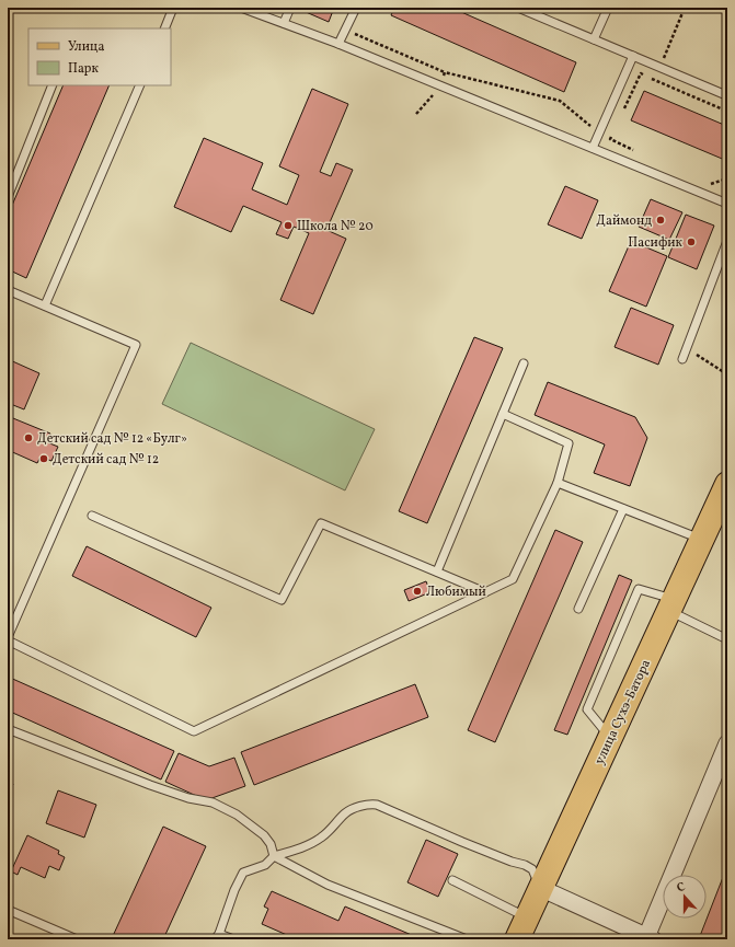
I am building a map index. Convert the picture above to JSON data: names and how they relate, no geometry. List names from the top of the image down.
{
  "streets": {
    "main road": ["улица Сухэ-Батора"]
  },
  "places": [
    "Даймонд",
    "Школа № 20",
    "Пасифик",
    "Детский сад № 12 «Булг»",
    "Детский сад № 12",
    "Любимый"
  ],
  "legend": ["Улица", "Парк"],
  "north": "top"
}
